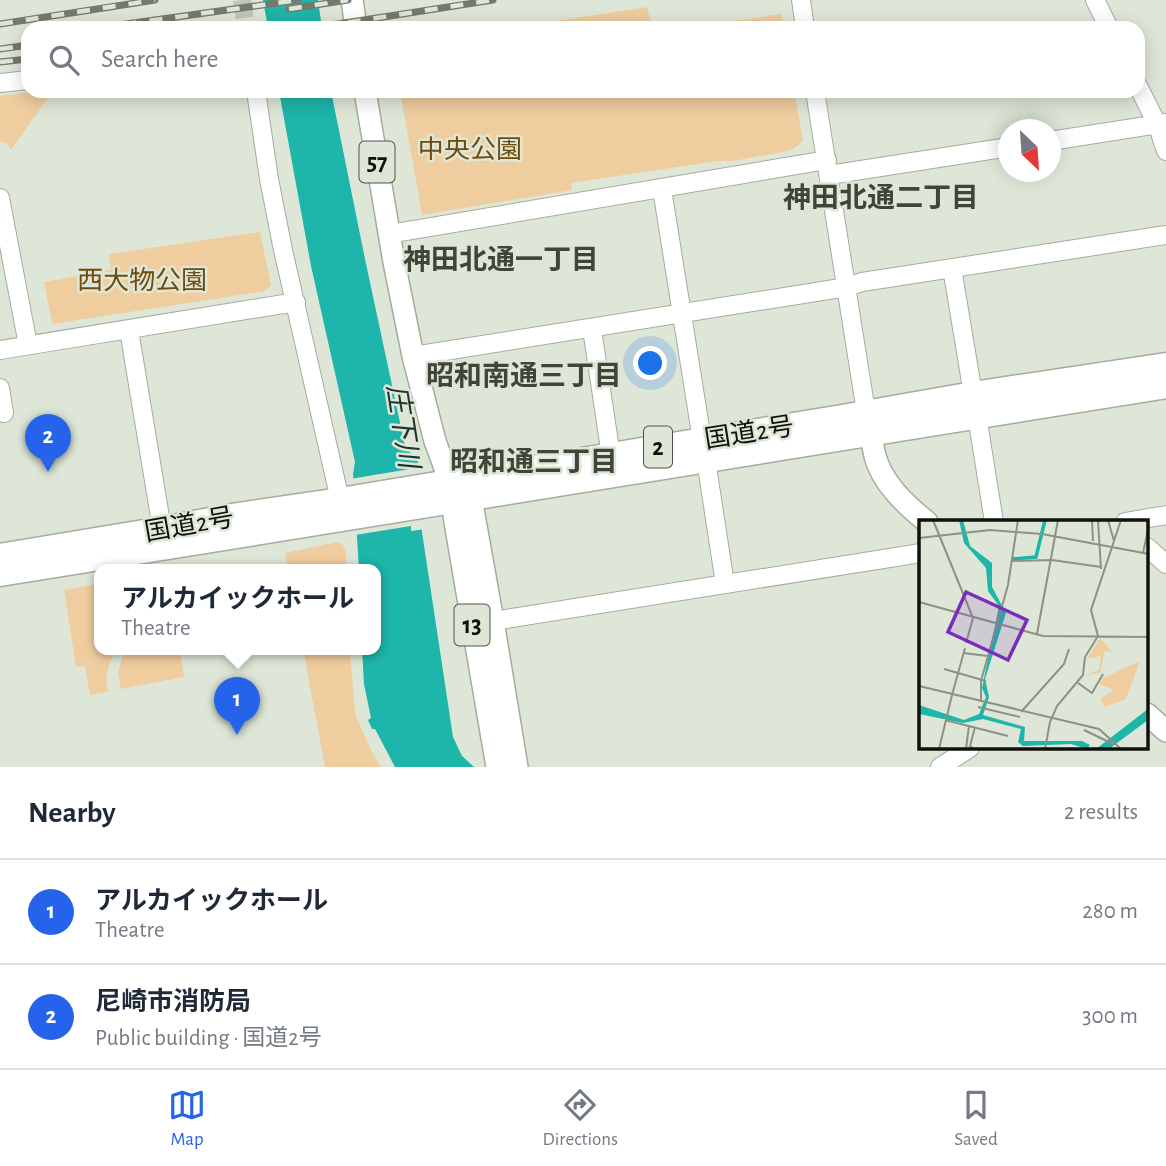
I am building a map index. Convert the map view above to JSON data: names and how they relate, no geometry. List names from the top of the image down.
{
  "streets": {
    "highway": ["国道2号", "2"],
    "main road": ["57", "13"]
  },
  "crossings": [
    ["57", "国道2号"],
    ["57", "13"],
    ["国道2号", "13"]
  ],
  "districts": [
    "神田北通二丁目",
    "神田北通一丁目",
    "昭和南通三丁目",
    "昭和通三丁目"
  ],
  "water": ["庄下川"],
  "parks": ["中央公園", "西大物公園"],
  "north": "bottom right",
  "page": {
    "search": "Search here",
    "pins": ["2", "1"],
    "popup": ["アルカイックホール", "Theatre"],
    "heading": ["Nearby", "2 results"],
    "list": [
      {
        "mark": "1",
        "name": "アルカイックホール",
        "note": "Theatre",
        "value": "280 m"
      },
      {
        "mark": "2",
        "name": "尼崎市消防局",
        "note": "Public building · 国道2号",
        "value": "300 m"
      }
    ],
    "nav": ["Map", "Directions", "Saved"]
  }
}
